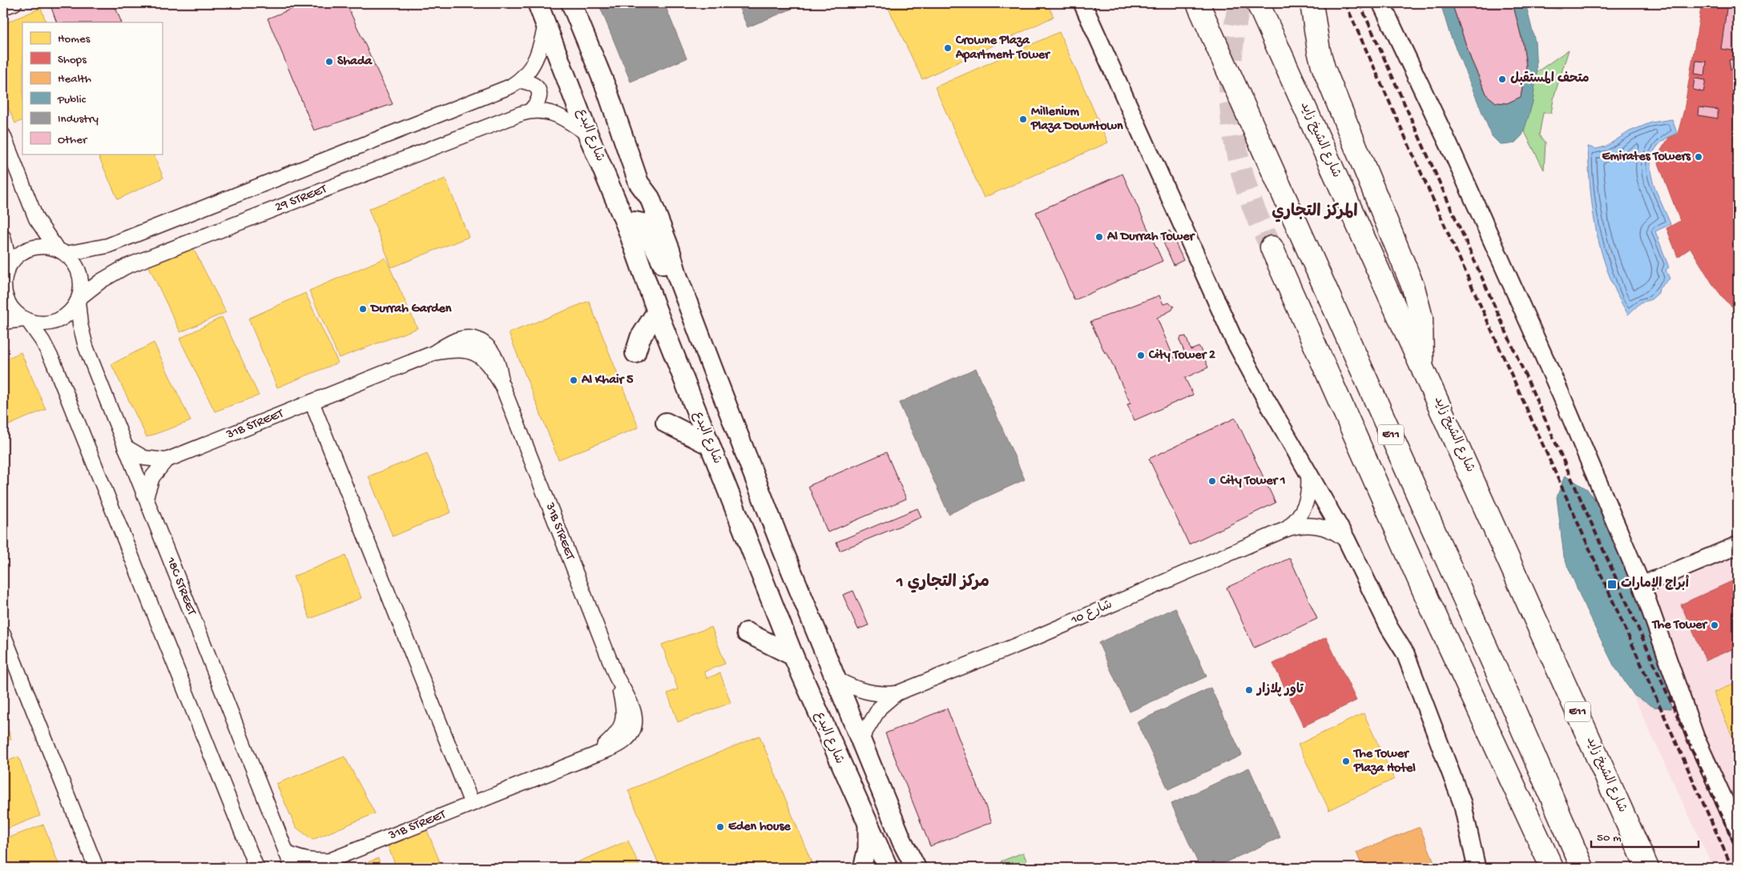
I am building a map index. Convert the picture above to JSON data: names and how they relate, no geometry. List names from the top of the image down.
{
  "streets": {
    "highway": ["شارع الشيخ زايد", "E11"],
    "main road": ["شارع البدع"],
    "street": [
      "29 STREET",
      "31B STREET",
      "18C STREET",
      "شارع 10"
    ]
  },
  "crossings": [
    ["شارع البدع", "29 STREET"],
    ["29 STREET", "18C STREET"],
    ["31B STREET", "18C STREET"]
  ],
  "districts": ["المركز التجاري", "مركز التجاري 1"],
  "places": {
    "other": [
      "Crowne Plaza Apartment Tower",
      "Shada",
      "متحف المستقبل",
      "Millenium Plaza Downtown",
      "Emirates Towers",
      "Al Durrah Tower",
      "Durrah Garden",
      "City Tower 2",
      "Al Khair 5",
      "City Tower 1",
      "The Tower",
      "تاور پلازار",
      "The Tower Plaza Hotel",
      "Eden house"
    ],
    "transit": ["أبراج الإمارات"]
  },
  "legend": [
    "Homes",
    "Shops",
    "Health",
    "Public",
    "Industry",
    "Other"
  ],
  "scale_bar": "50 m"
}
